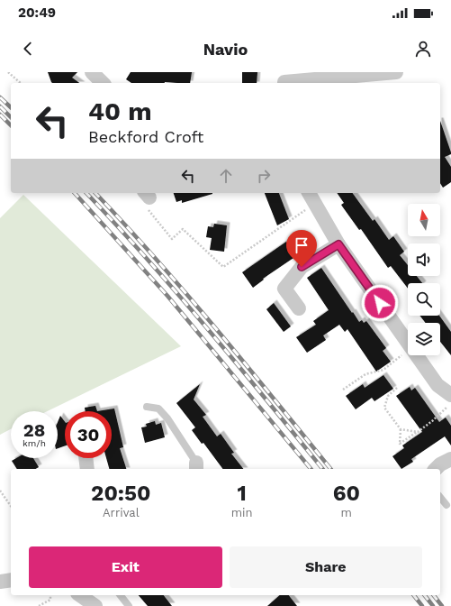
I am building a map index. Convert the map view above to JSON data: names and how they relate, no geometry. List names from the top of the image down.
{
  "north": "top",
  "page": {
    "status": "20:49",
    "header": "Navio",
    "turn": ["40 m", "Beckford Croft"],
    "speed": "28 km/h",
    "limit": "30",
    "eta": [
      "20:50",
      "Arrival",
      "1",
      "min",
      "60",
      "m"
    ],
    "buttons": ["Exit", "Share"]
  }
}
